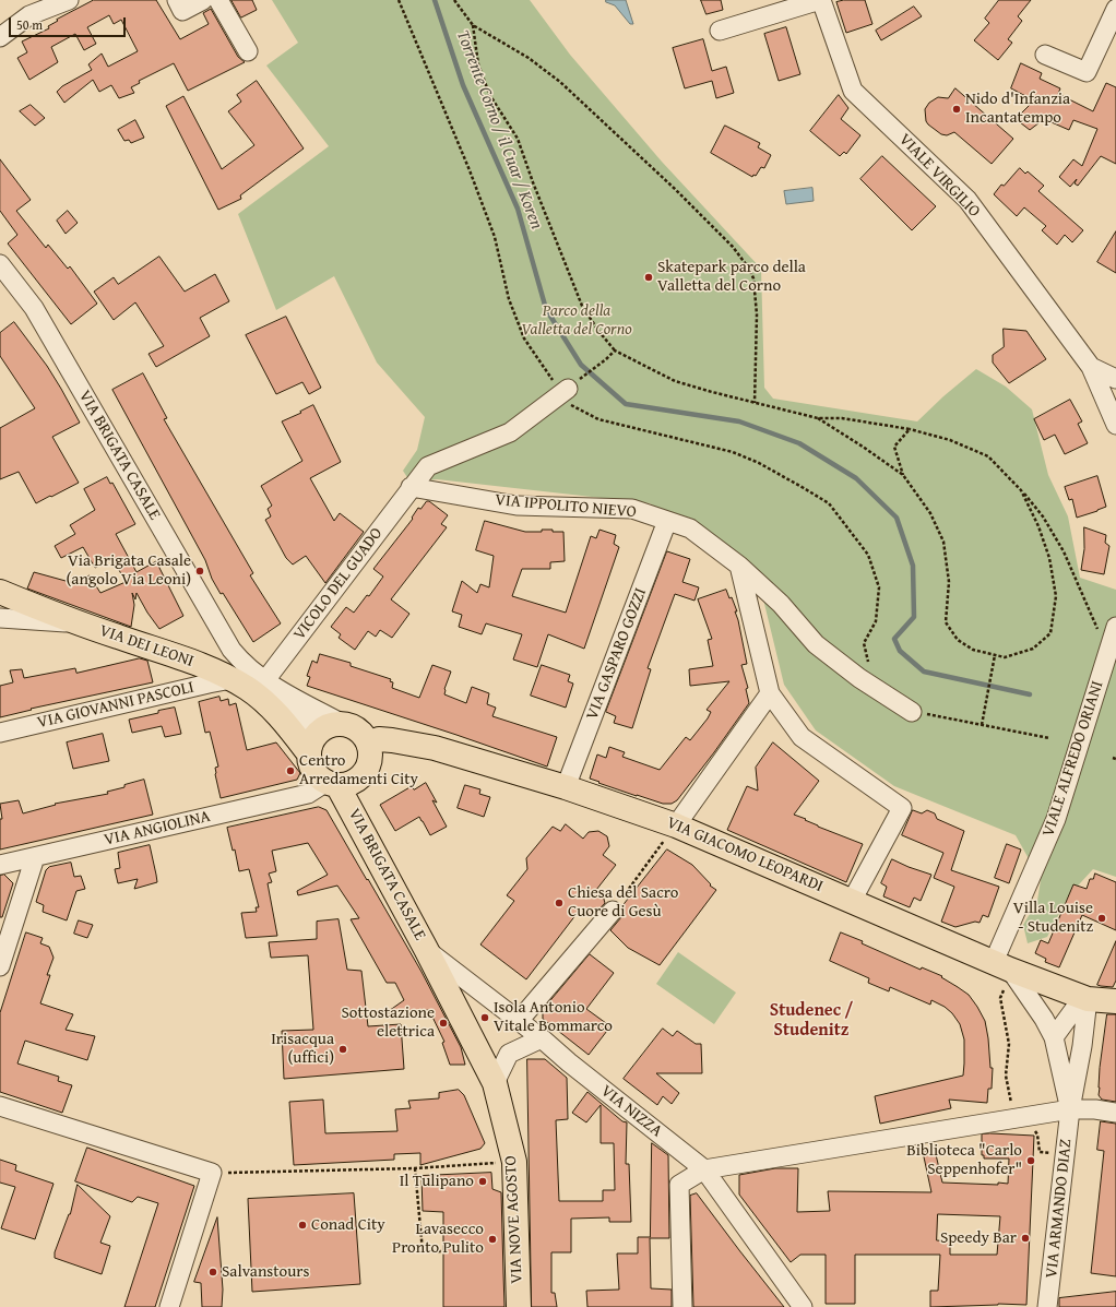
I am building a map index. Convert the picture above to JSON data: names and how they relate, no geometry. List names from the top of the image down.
{
  "streets": {
    "main road": [
      "VIA BRIGATA CASALE",
      "VIA DEI LEONI",
      "VIA GIACOMO LEOPARDI",
      "VIA NOVE AGOSTO"
    ],
    "street": [
      "VIALE VIRGILIO",
      "VIA IPPOLITO NIEVO",
      "VICOLO DEL GUADO",
      "VIA GASPARO GOZZI",
      "VIA GIOVANNI PASCOLI",
      "VIALE ALFREDO ORIANI",
      "VIA ANGIOLINA",
      "VIA NIZZA",
      "VIA ARMANDO DIAZ"
    ]
  },
  "crossings": [
    ["VIA BRIGATA CASALE", "VICOLO DEL GUADO"],
    ["VIA BRIGATA CASALE", "VIA DEI LEONI"],
    ["VIA BRIGATA CASALE", "VIA ANGIOLINA"],
    ["VIA BRIGATA CASALE", "VIA GIACOMO LEOPARDI"],
    ["VIA BRIGATA CASALE", "VIA NIZZA"],
    ["VIA BRIGATA CASALE", "VIA NOVE AGOSTO"],
    ["VIA IPPOLITO NIEVO", "VICOLO DEL GUADO"],
    ["VIA IPPOLITO NIEVO", "VIA GASPARO GOZZI"],
    ["VIA DEI LEONI", "VIA GIOVANNI PASCOLI"],
    ["VIA DEI LEONI", "VIA ANGIOLINA"],
    ["VIA DEI LEONI", "VIA GIACOMO LEOPARDI"],
    ["VIA GASPARO GOZZI", "VIA GIACOMO LEOPARDI"],
    ["VIALE ALFREDO ORIANI", "VIA GIACOMO LEOPARDI"],
    ["VIA ANGIOLINA", "VIA GIACOMO LEOPARDI"],
    ["VIA GIACOMO LEOPARDI", "VIA ARMANDO DIAZ"],
    ["VIA NIZZA", "VIA NOVE AGOSTO"]
  ],
  "districts": ["Studenec / Studenitz"],
  "water": ["Torrente Corno / il Cuar / Koren"],
  "parks": ["Parco della Valletta del Corno"],
  "places": [
    "Nido d'Infanzia Incantatempo",
    "Skatepark parco della Valletta del Corno",
    "Via Brigata Casale (angolo Via Leoni)",
    "Centro Arredamenti City",
    "Chiesa del Sacro Cuore di Gesù",
    "Villa Louise - Studenitz",
    "Isola Antonio Vitale Bommarco",
    "Sottostazione elettrica",
    "Irisacqua (uffici)",
    "Biblioteca \"Carlo Seppenhofer\"",
    "Il Tulipano",
    "Conad City",
    "Speedy Bar",
    "Lavasecco Pronto Pulito",
    "Salvanstours"
  ],
  "scale_bar": "50 m"
}
